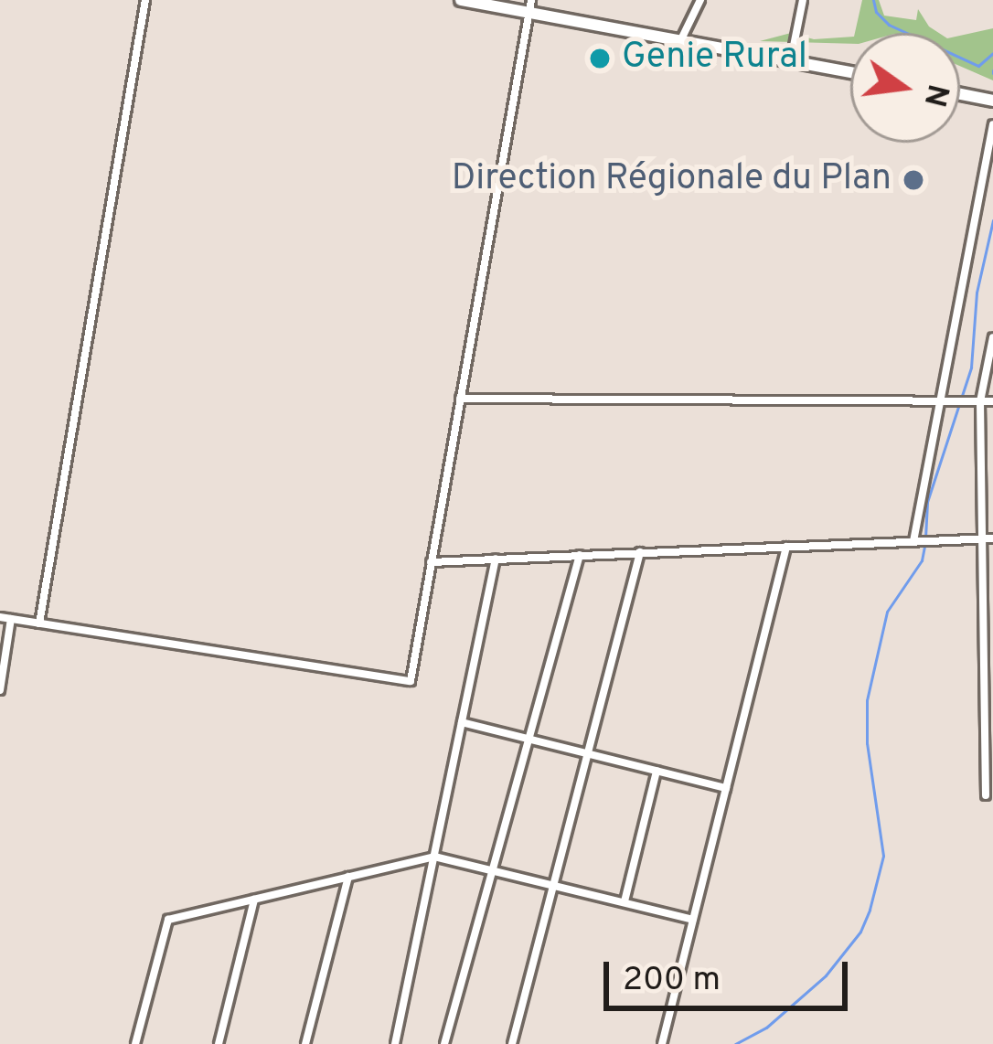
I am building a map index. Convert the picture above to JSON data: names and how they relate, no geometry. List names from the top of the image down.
{
  "places": ["Genie Rural", "Direction Régionale du Plan"],
  "scale_bar": "200 m",
  "north": "right"
}
